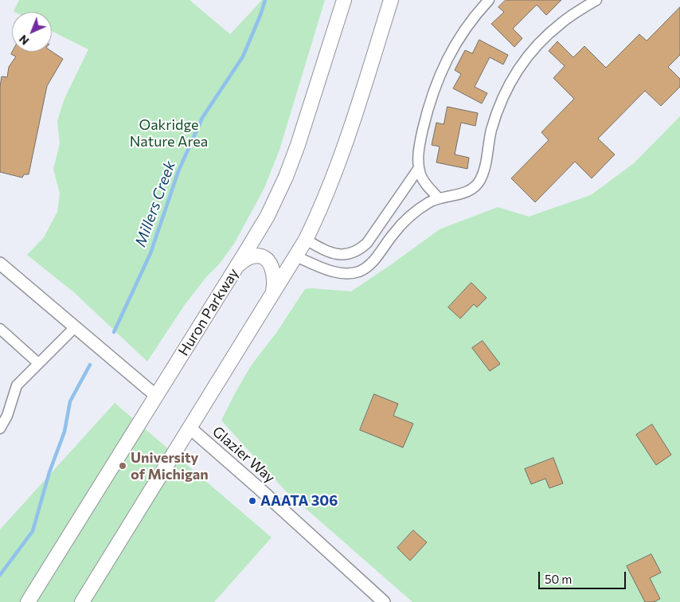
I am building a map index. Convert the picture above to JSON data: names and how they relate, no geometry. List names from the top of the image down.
{
  "streets": {
    "main road": ["Huron Parkway"],
    "street": ["Glazier Way"]
  },
  "water": ["Millers Creek"],
  "parks": ["Oakridge Nature Area"],
  "places": ["University of Michigan", "AAATA 306"],
  "scale_bar": "50 m",
  "north": "bottom left"
}
